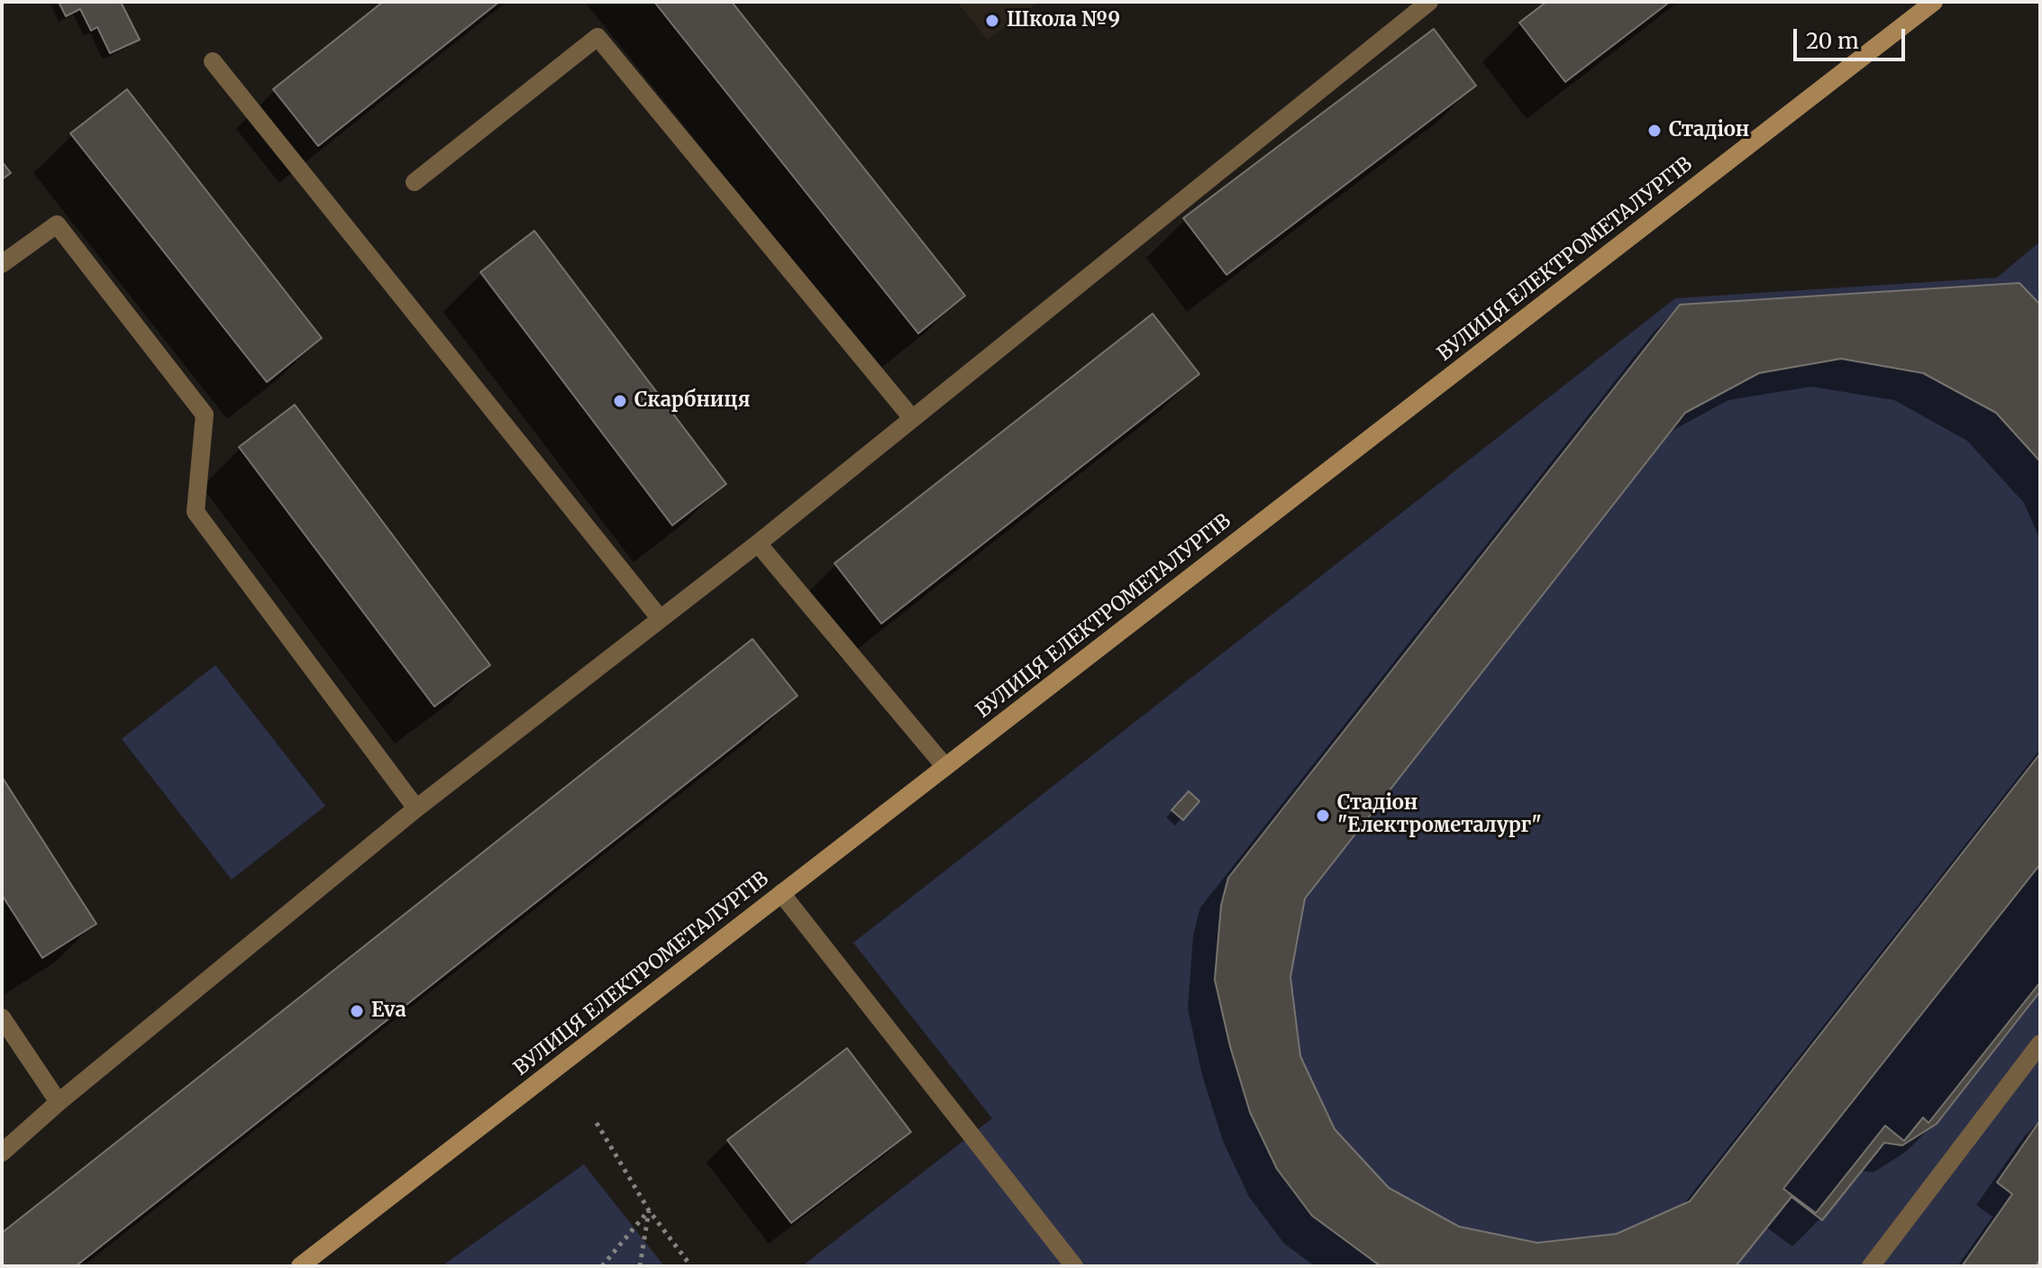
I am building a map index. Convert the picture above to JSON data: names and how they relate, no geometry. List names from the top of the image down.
{
  "streets": {
    "main road": ["ВУЛИЦЯ ЕЛЕКТРОМЕТАЛУРГІВ"]
  },
  "places": [
    "Школа №9",
    "Стадіон",
    "Скарбниця",
    "Стадіон \"Електрометалург\"",
    "Eva"
  ],
  "scale_bar": "20 m"
}
